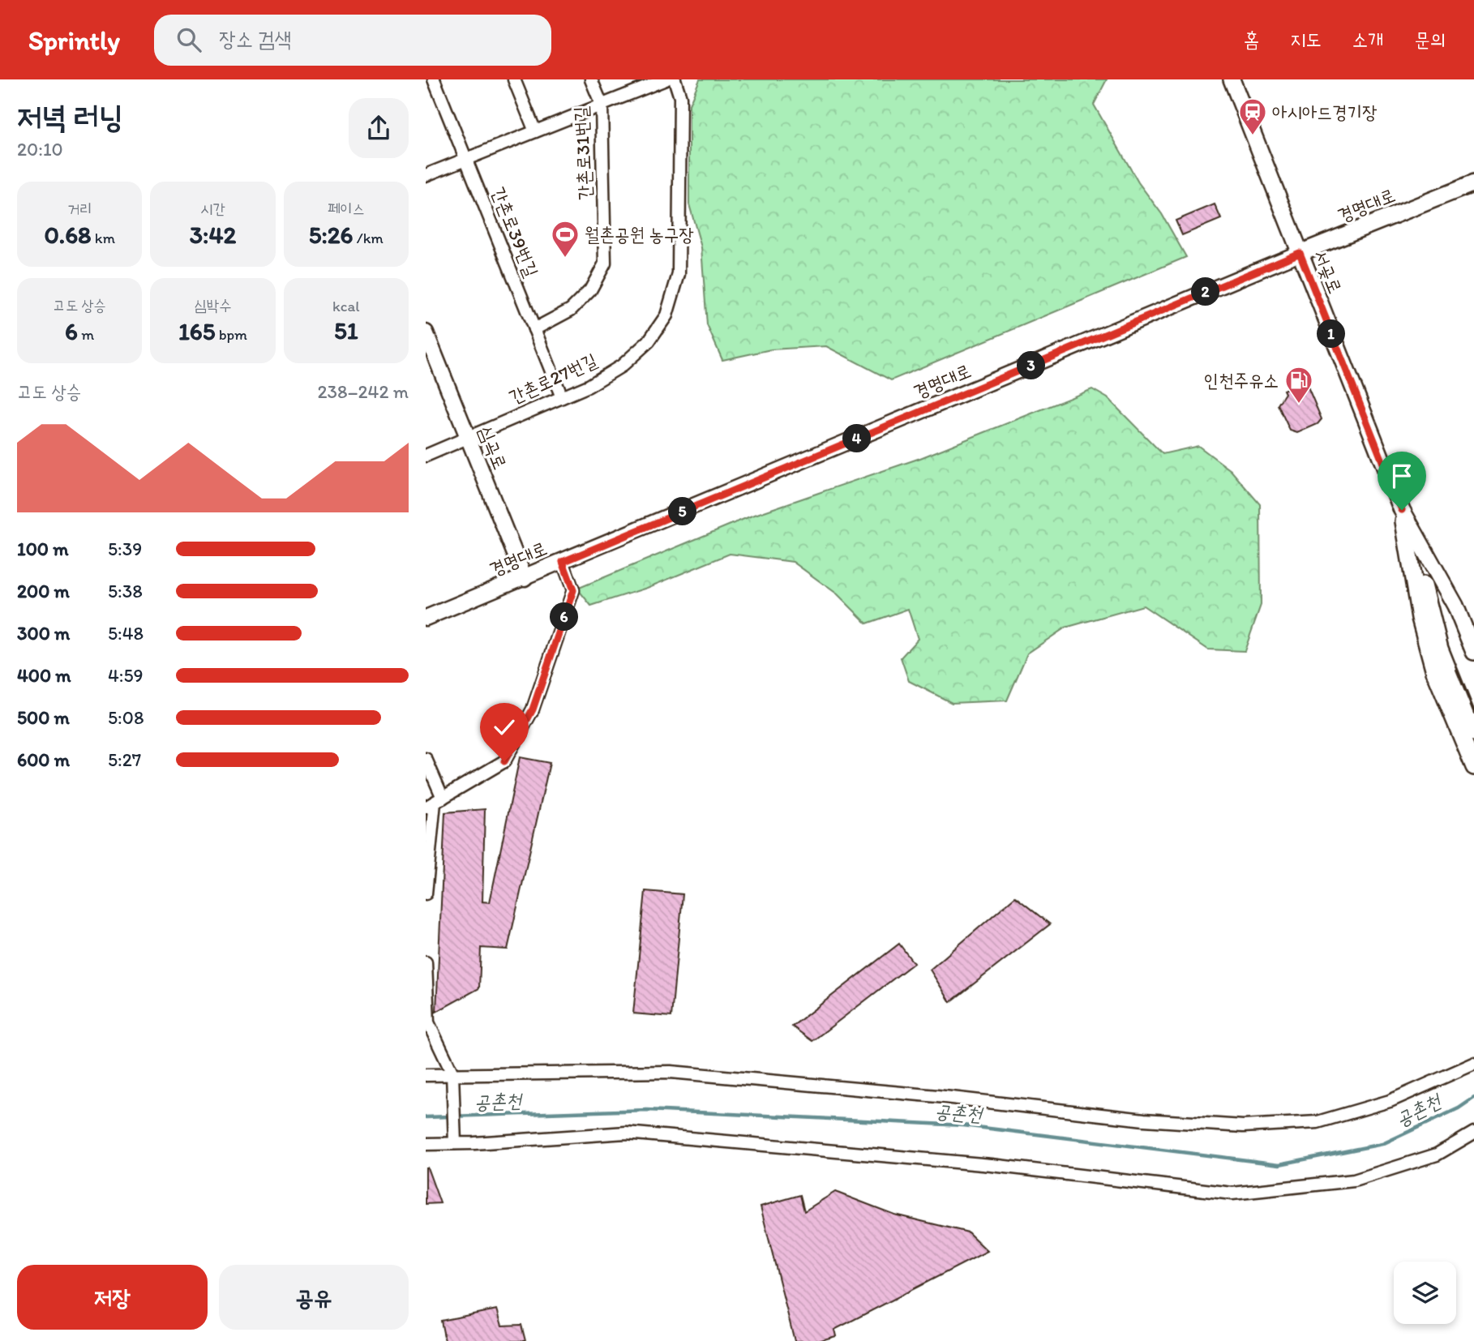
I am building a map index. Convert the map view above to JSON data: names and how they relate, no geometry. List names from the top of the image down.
{
  "streets": {
    "main road": ["경명대로", "서곶로"],
    "street": [
      "간촌로31번길",
      "간촌로39번길",
      "간촌로27번길",
      "심곡로"
    ]
  },
  "crossings": [
    ["간촌로31번길", "간촌로39번길"],
    ["경명대로", "서곶로"],
    ["경명대로", "심곡로"],
    ["간촌로39번길", "간촌로27번길"],
    ["간촌로27번길", "심곡로"]
  ],
  "water": ["공촌천"],
  "places": {
    "station": ["아시아드경기장"],
    "sports": ["월촌공원 농구장"],
    "fuel station": ["인천주유소"]
  },
  "page": {
    "header": "Sprintly",
    "search": "장소 검색",
    "nav": [
      "홈",
      "지도",
      "소개",
      "문의"
    ],
    "heading": ["저녁 러닝", "20:10"],
    "stats": [
      ["거리", "0.68 km"],
      ["시간", "3:42"],
      ["페이스", "5:26 /km"],
      ["고도 상승", "6 m"],
      ["심박수", "165 bpm"],
      ["kcal", "51"]
    ],
    "pins": [
      "2",
      "1",
      "3",
      "4",
      "5",
      "6"
    ],
    "chart": ["고도 상승", "238–242 m"],
    "list": [
      {
        "name": "100 m",
        "note": "5:39"
      },
      {
        "name": "200 m",
        "note": "5:38"
      },
      {
        "name": "300 m",
        "note": "5:48"
      },
      {
        "name": "400 m",
        "note": "4:59"
      },
      {
        "name": "500 m",
        "note": "5:08"
      },
      {
        "name": "600 m",
        "note": "5:27"
      }
    ],
    "buttons": ["저장", "공유"]
  }
}
